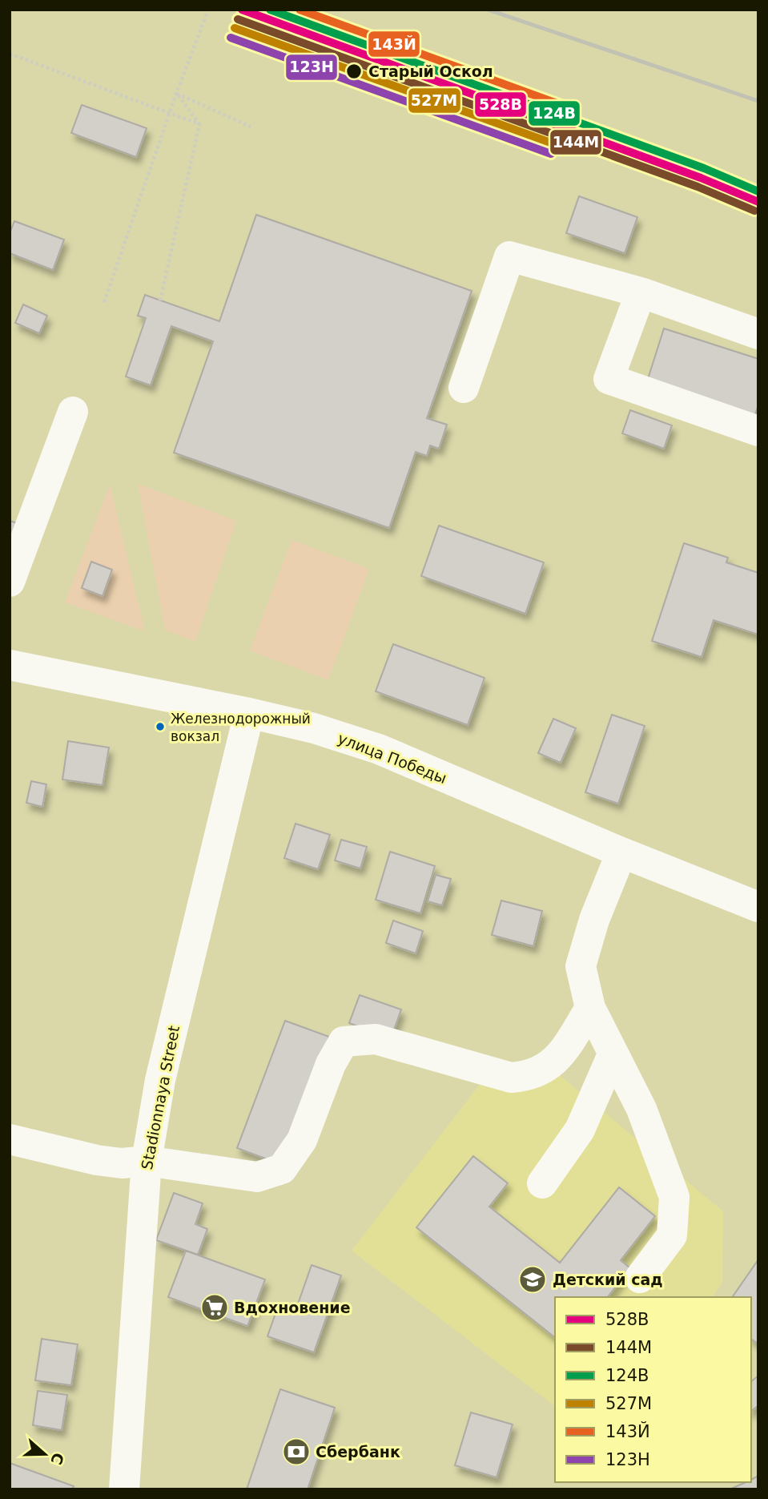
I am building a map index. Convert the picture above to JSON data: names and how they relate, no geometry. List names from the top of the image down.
{
  "streets": {
    "street": ["улица Победы", "Stadionnaya Street"]
  },
  "crossings": [
    ["улица Победы", "Stadionnaya Street"]
  ],
  "places": {
    "other": ["Старый Оскол", "Железнодорожный вокзал"],
    "school or university": ["Детский сад"],
    "supermarket": ["Вдохновение"],
    "bank": ["Сбербанк"]
  },
  "lines": [
    "transit line 528В",
    "transit line 124В",
    "transit line 143Й",
    "transit line 144М",
    "transit line 527М",
    "transit line 123Н"
  ],
  "legend": [
    "528В",
    "144М",
    "124В",
    "527М",
    "143Й",
    "123Н"
  ],
  "north": "right"
}
